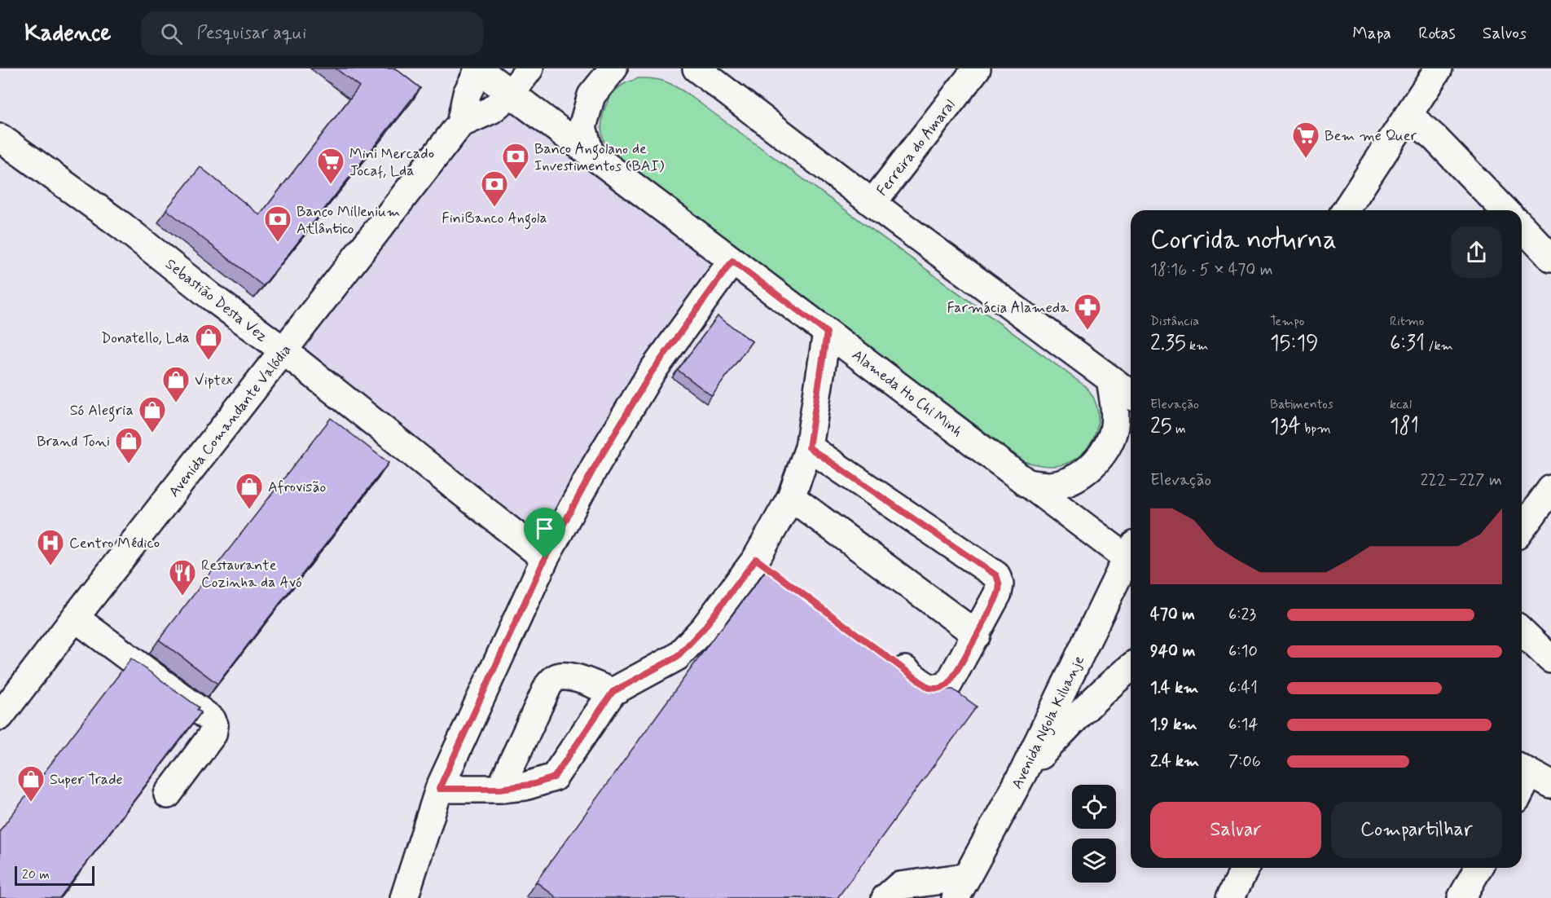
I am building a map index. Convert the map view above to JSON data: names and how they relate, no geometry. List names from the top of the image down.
{
  "streets": {
    "street": [
      "Ferreira do Amaral",
      "Sebastião Desta Vez",
      "Alameda Ho Chi Minh",
      "Avenida Comandante Valódia",
      "Avenida Ngola Kiluanje"
    ]
  },
  "crossings": [
    ["Sebastião Desta Vez", "Avenida Comandante Valódia"],
    ["Alameda Ho Chi Minh", "Avenida Comandante Valódia"]
  ],
  "places": {
    "supermarket": ["Bem me Quer", "Mini Mercado Jocaf, Lda"],
    "bank": ["Banco Angolano de Investimentos (BAI)", "FiniBanco Angola", "Banco Millenium Atlântico"],
    "pharmacy": ["Farmácia Alameda"],
    "shop": [
      "Donatello, Lda",
      "Viptex",
      "Só Alegria",
      "Brand Toni",
      "Afrovisão",
      "Super Trade"
    ],
    "hospital": ["Centro Médico"],
    "restaurant": ["Restaurante Cozinha da Avó"]
  },
  "scale_bar": "20 m",
  "page": {
    "header": "Kadence",
    "search": "Pesquisar aqui",
    "nav": ["Mapa", "Rotas", "Salvos"],
    "heading": ["Corrida noturna", "18:16 · 5 × 470 m"],
    "stats": [
      ["Distância", "2.35 km"],
      ["Tempo", "15:19"],
      ["Ritmo", "6:31 /km"],
      ["Elevação", "25 m"],
      ["Batimentos", "134 bpm"],
      ["kcal", "181"]
    ],
    "chart": ["Elevação", "222–227 m"],
    "list": [
      {
        "name": "470 m",
        "note": "6:23"
      },
      {
        "name": "940 m",
        "note": "6:10"
      },
      {
        "name": "1.4 km",
        "note": "6:41"
      },
      {
        "name": "1.9 km",
        "note": "6:14"
      },
      {
        "name": "2.4 km",
        "note": "7:06"
      }
    ],
    "buttons": ["Salvar", "Compartilhar"],
    "scale": "20 m"
  }
}
